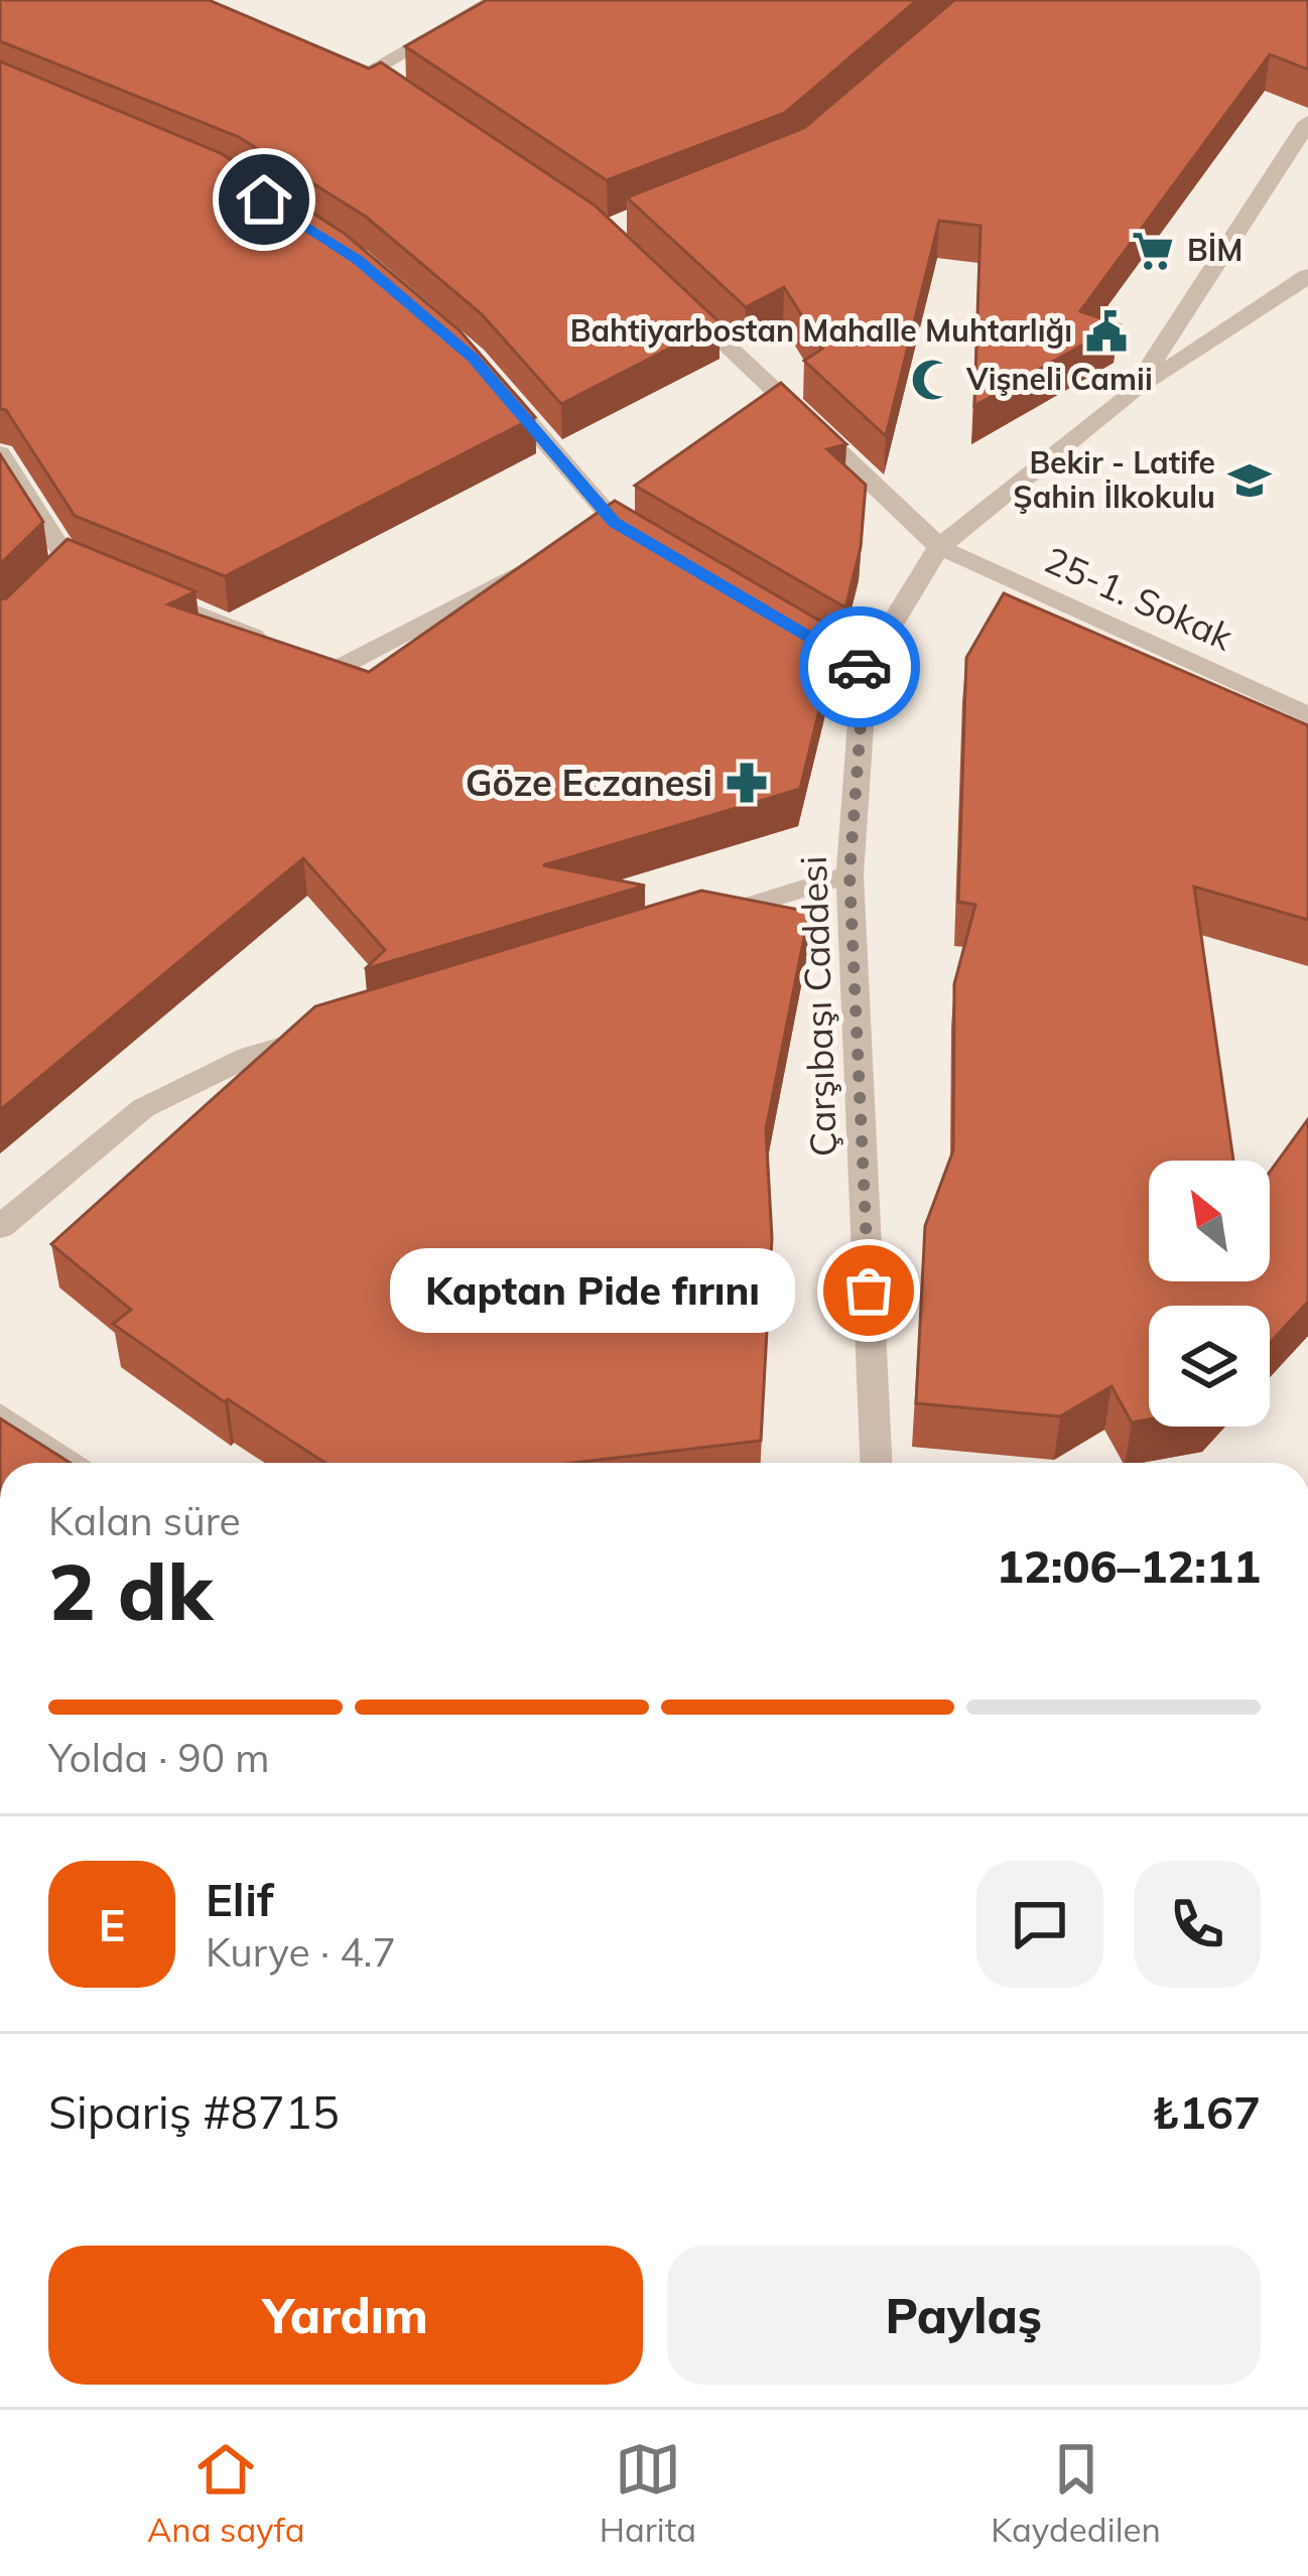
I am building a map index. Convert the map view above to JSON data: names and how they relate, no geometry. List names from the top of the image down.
{
  "streets": {
    "street": ["25-1. Sokak", "Çarşıbaşı Caddesi"]
  },
  "crossings": [
    ["25-1. Sokak", "Çarşıbaşı Caddesi"]
  ],
  "places": {
    "supermarket": ["BİM"],
    "public building": ["Bahtiyarbostan Mahalle Muhtarlığı"],
    "mosque": ["Vişneli Camii"],
    "school or university": ["Bekir - Latife Şahin İlkokulu"],
    "pharmacy": ["Göze Eczanesi"],
    "other": ["Kaptan Pide fırını"]
  },
  "north": "top left",
  "page": {
    "bubble": "Kaptan Pide fırını",
    "heading": ["2 dk", "Kalan süre", "12:06–12:11"],
    "panel": [
      "Elif",
      "Kurye · 4.7",
      "Sipariş #8715",
      "₺167"
    ],
    "bar": "Yolda · 90 m",
    "round": "E",
    "buttons": ["Yardım", "Paylaş"],
    "tabs": ["Ana sayfa", "Harita", "Kaydedilen"]
  }
}
